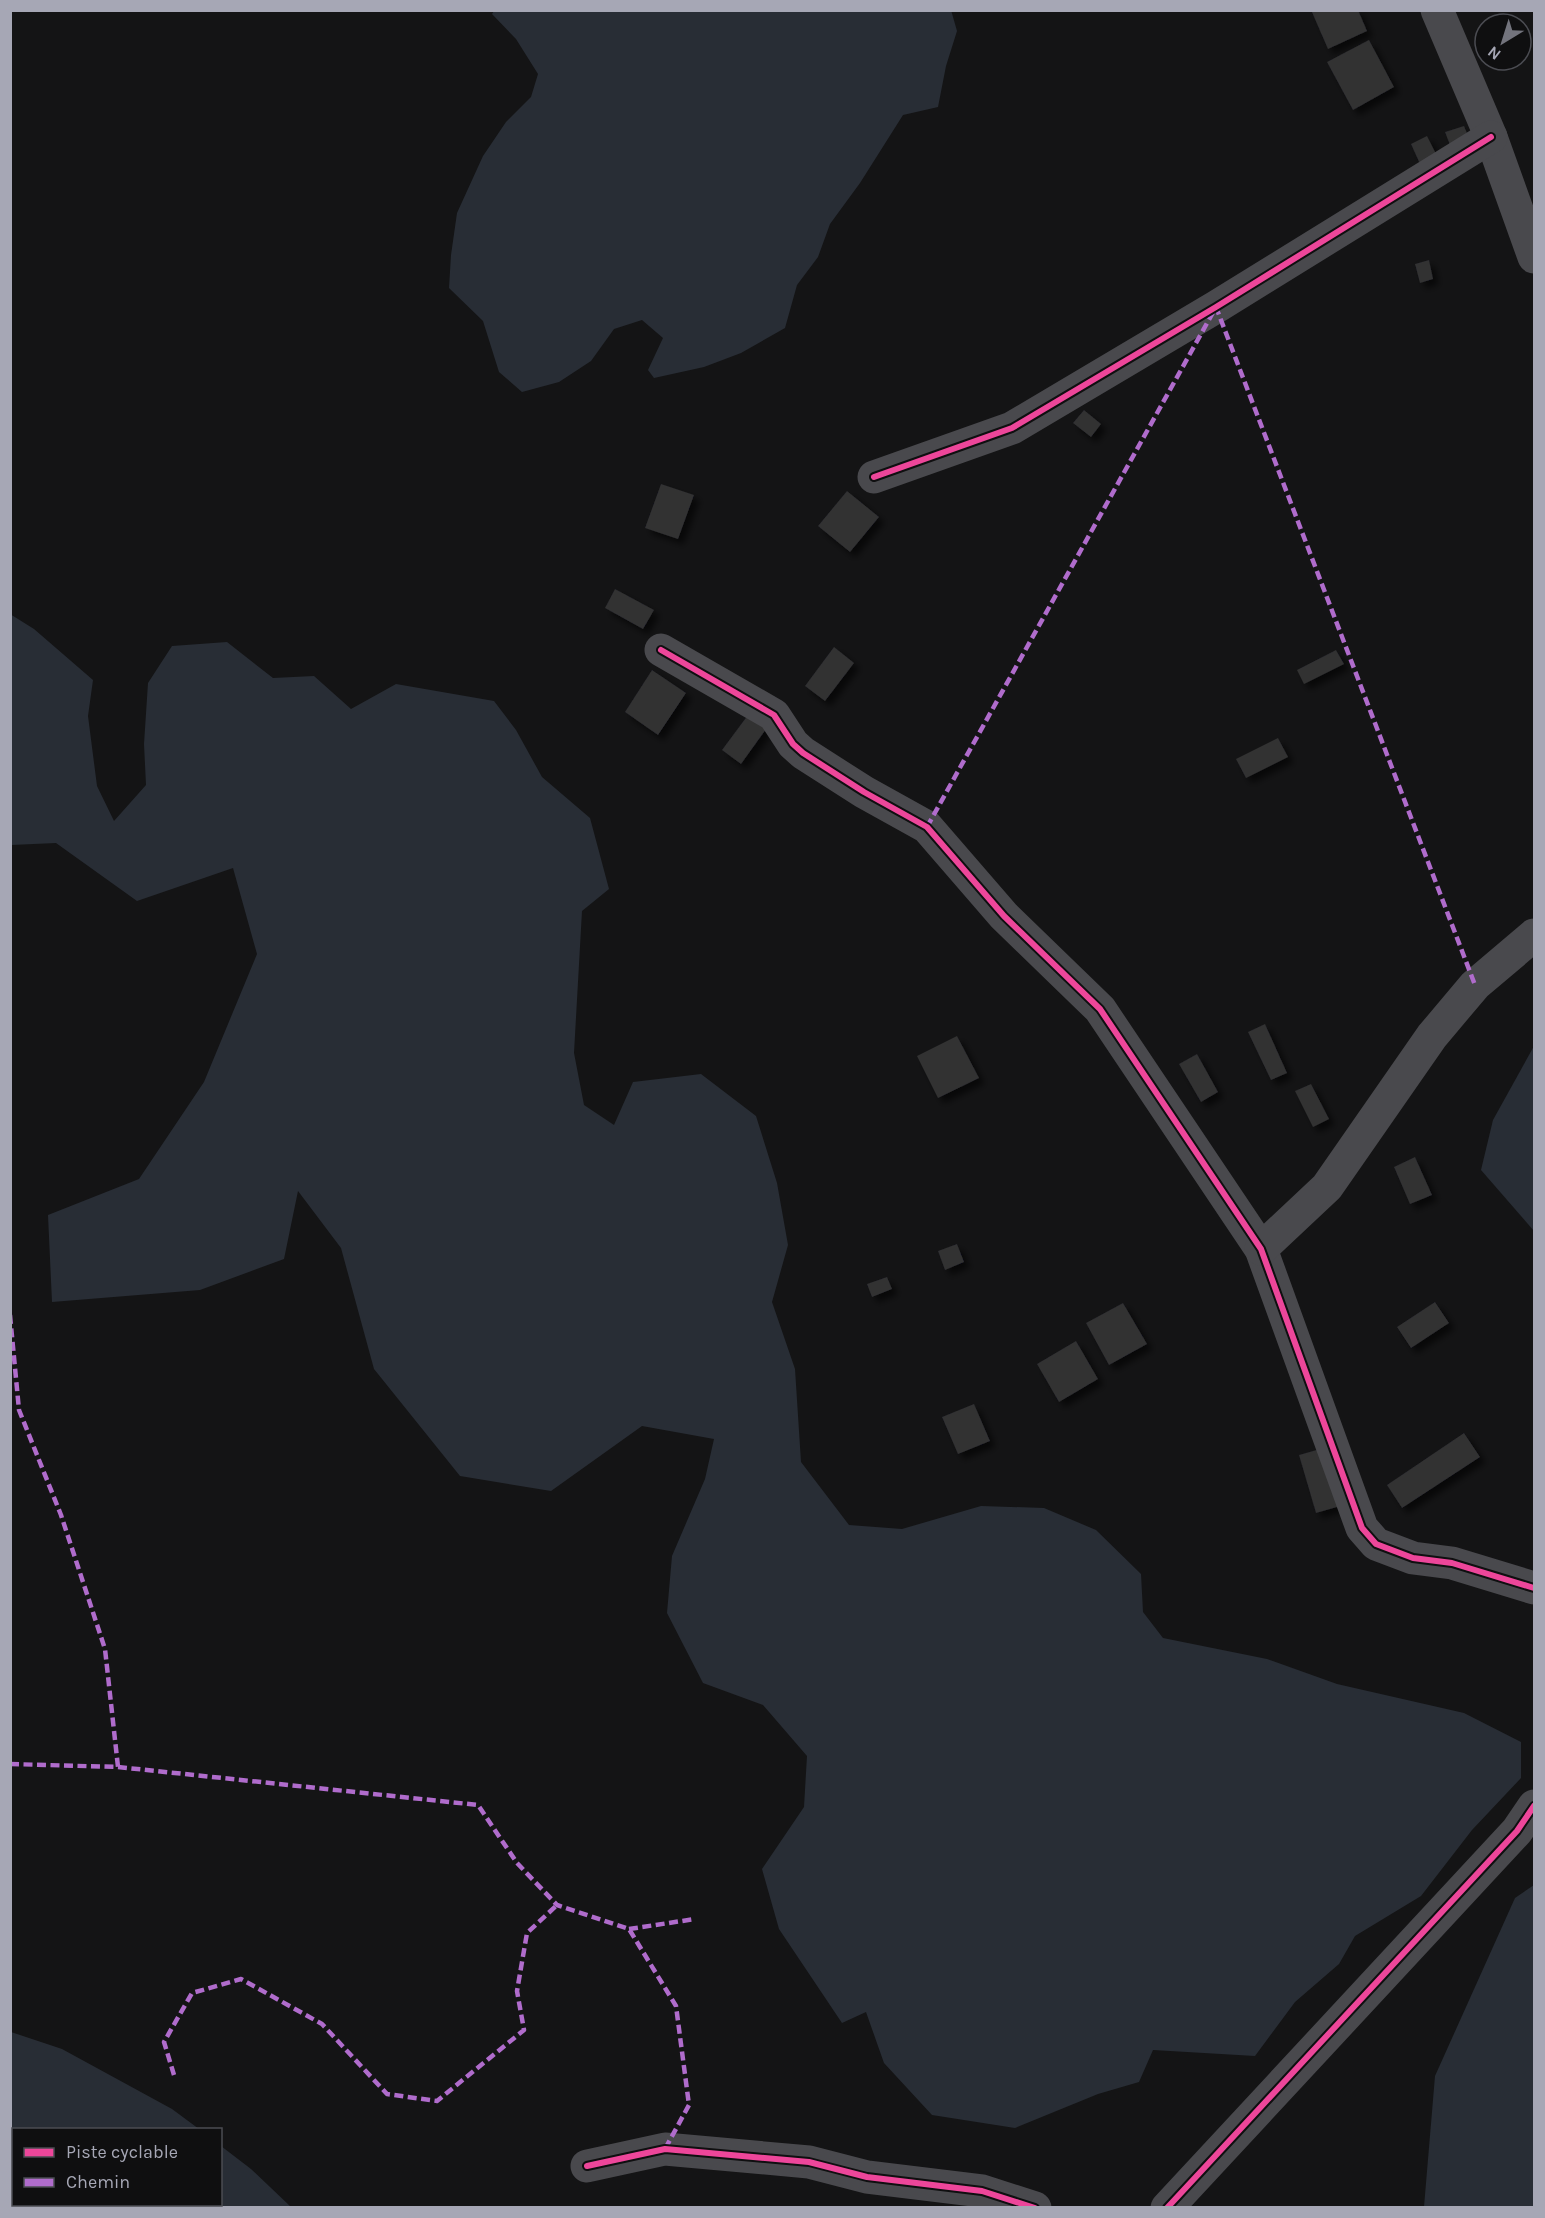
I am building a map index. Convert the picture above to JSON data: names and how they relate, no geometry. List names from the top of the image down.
{
  "legend": ["Piste cyclable", "Chemin"],
  "north": "bottom left"
}
